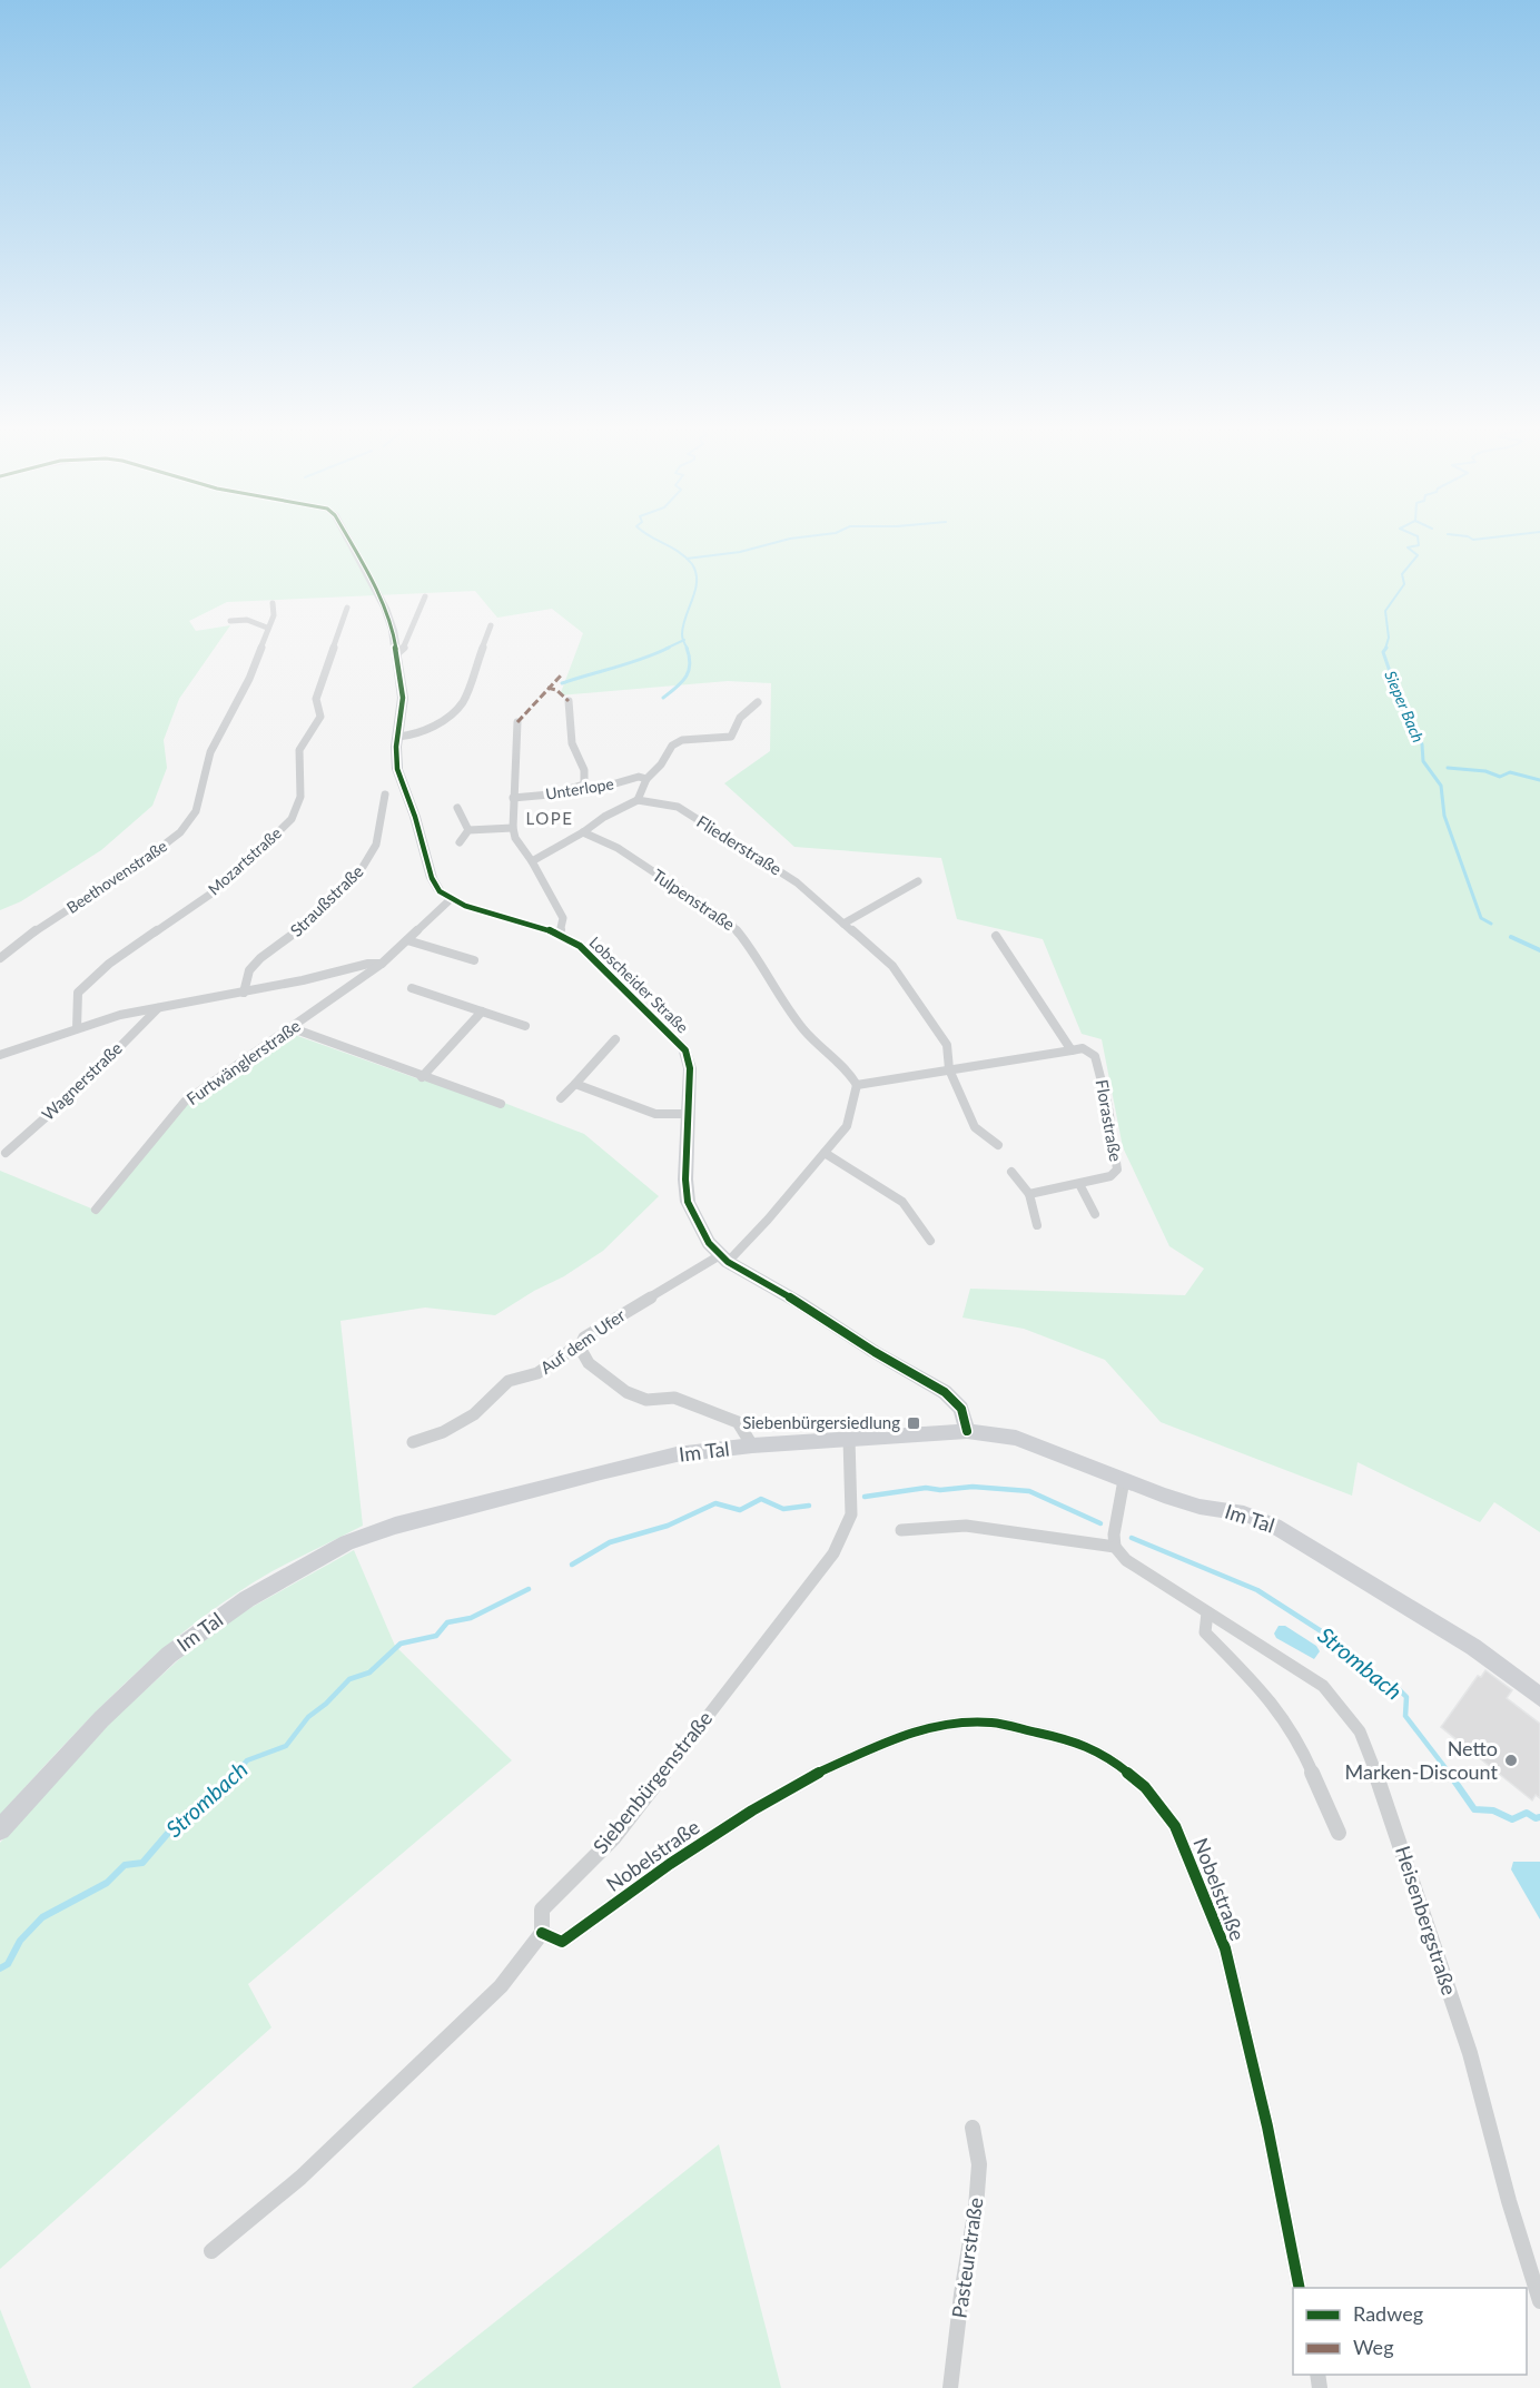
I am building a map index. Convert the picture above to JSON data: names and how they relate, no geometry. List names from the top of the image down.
{
  "streets": {
    "street": [
      "Unterlope",
      "Fliederstraße",
      "Mozartstraße",
      "Beethovenstraße",
      "Tulpenstraße",
      "Straußstraße",
      "Lobscheider Straße",
      "Furtwänglerstraße",
      "Wagnerstraße",
      "Florastraße",
      "Auf dem Ufer",
      "Im Tal",
      "Siebenbürgenstraße",
      "Nobelstraße",
      "Heisenbergstraße",
      "Pasteurstraße"
    ]
  },
  "crossings": [
    ["Unterlope", "Fliederstraße"],
    ["Lobscheider Straße", "Auf dem Ufer"],
    ["Lobscheider Straße", "Im Tal"],
    ["Im Tal", "Siebenbürgenstraße"],
    ["Siebenbürgenstraße", "Nobelstraße"]
  ],
  "districts": ["LOPE"],
  "water": ["Sieper Bach", "Strombach"],
  "places": {
    "transit": ["Siebenbürgersiedlung"],
    "other": ["Netto Marken-Discount"]
  },
  "legend": ["Radweg", "Weg"]
}
